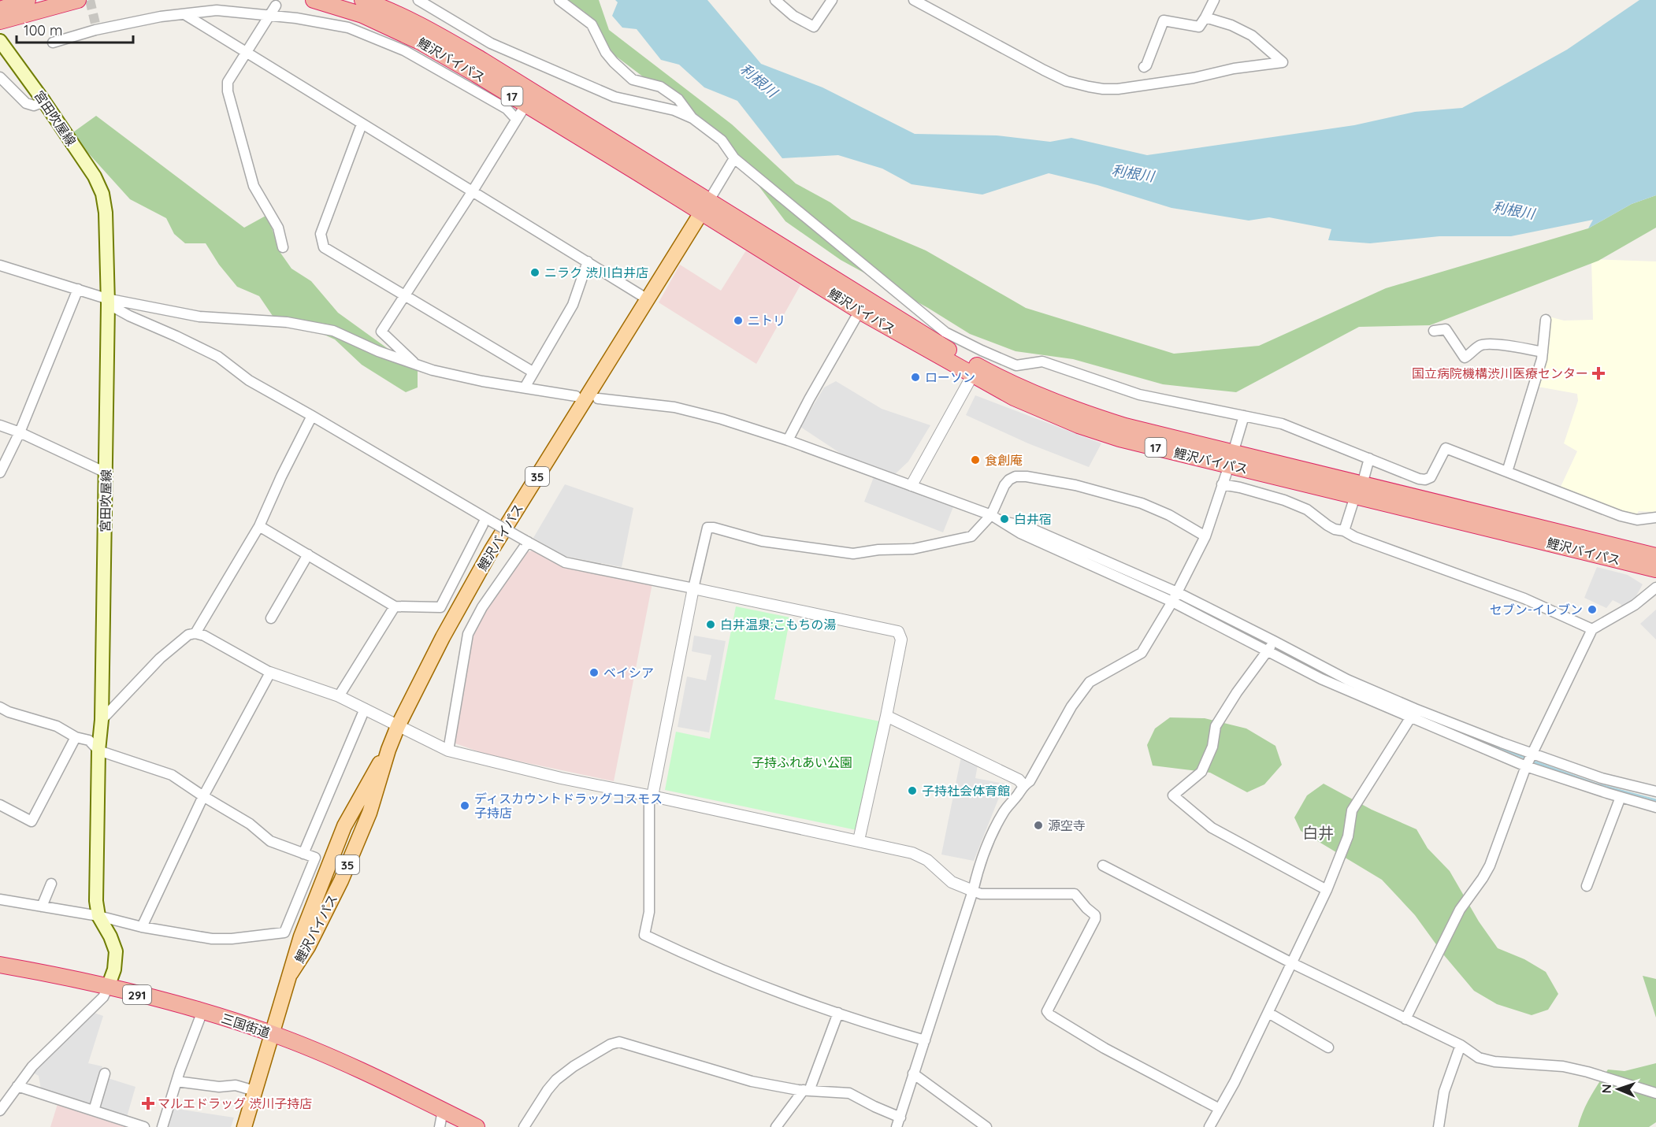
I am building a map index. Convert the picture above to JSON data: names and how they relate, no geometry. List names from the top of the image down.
{
  "streets": {
    "highway": [
      "鯉沢バイパス",
      "17",
      "291",
      "三国街道"
    ],
    "main road": ["宮田吹屋線", "35"]
  },
  "crossings": [
    ["鯉沢バイパス", "三国街道"],
    ["宮田吹屋線", "三国街道"]
  ],
  "districts": ["白井"],
  "water": ["利根川"],
  "parks": ["子持ふれあい公園"],
  "places": {
    "other": [
      "ニラク 渋川白井店",
      "ニトリ",
      "ローソン",
      "食創庵",
      "白井宿",
      "セブン-イレブン",
      "白井温泉;こもちの湯",
      "ベイシア",
      "子持社会体育館",
      "ディスカウントドラッグコスモス 子持店",
      "源空寺"
    ],
    "health": ["国立病院機構渋川医療センター", "マルエドラッグ 渋川子持店"]
  },
  "scale_bar": "100 m",
  "north": "left"
}
